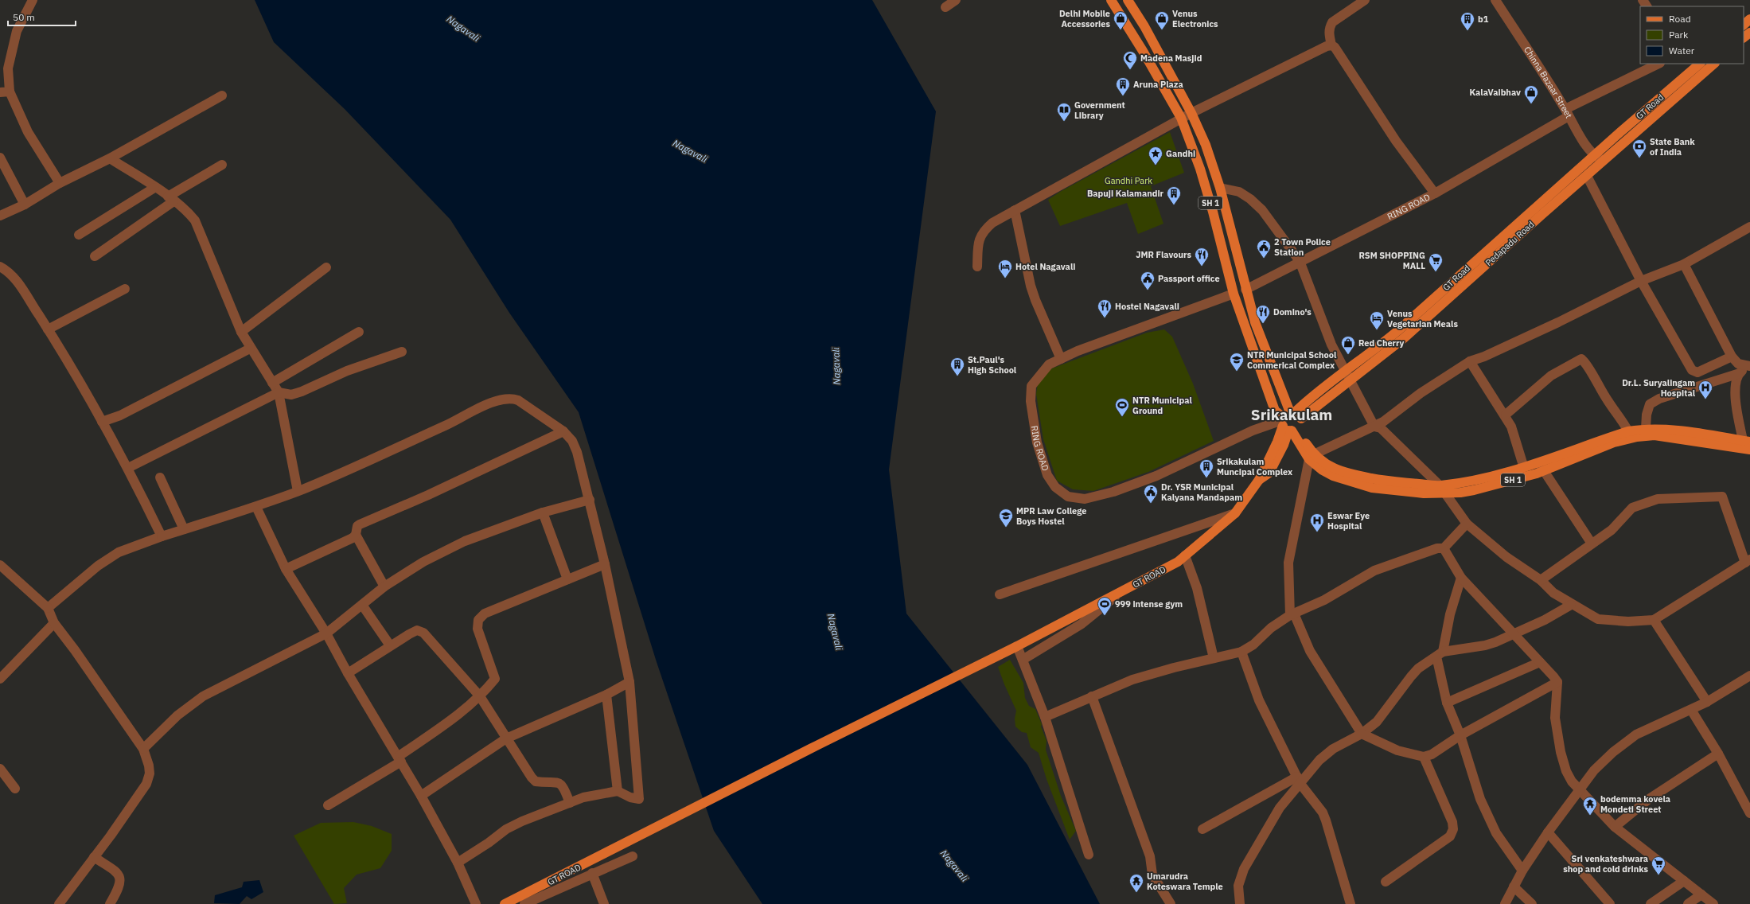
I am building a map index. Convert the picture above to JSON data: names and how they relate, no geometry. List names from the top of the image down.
{
  "streets": {
    "main road": [
      "GT Road",
      "SH 1",
      "Pedapadu Road",
      "GT ROAD"
    ],
    "street": ["Chinna Bazaar Street", "RING ROAD"]
  },
  "crossings": [
    ["Chinna Bazaar Street", "GT Road"],
    ["Chinna Bazaar Street", "RING ROAD"],
    ["GT Road", "SH 1"],
    ["GT Road", "RING ROAD"],
    ["GT Road", "Pedapadu Road"],
    ["GT Road", "GT ROAD"],
    ["SH 1", "RING ROAD"],
    ["SH 1", "Pedapadu Road"],
    ["SH 1", "GT ROAD"],
    ["RING ROAD", "Pedapadu Road"],
    ["RING ROAD", "GT ROAD"],
    ["Pedapadu Road", "GT ROAD"]
  ],
  "districts": ["Srikakulam"],
  "water": ["Nagavali"],
  "parks": ["Gandhi Park"],
  "places": {
    "shop": [
      "Delhi Mobile Accessories",
      "Venus Electronics",
      "KalaVaibhav",
      "Red Cherry"
    ],
    "building": [
      "b1",
      "Aruna Plaza",
      "Bapuji Kalamandir",
      "St.Paul's High School",
      "Srikakulam Muncipal Complex"
    ],
    "mosque": ["Madena Masjid"],
    "library": ["Government Library"],
    "bank": ["State Bank of India"],
    "place": ["Gandhi"],
    "public building": ["2 Town Police Station", "Passport office", "Dr. YSR Municipal Kalyana Mandapam"],
    "restaurant": ["JMR Flavours", "Hostel Nagavali", "Domino's"],
    "supermarket": ["RSM SHOPPING MALL", "Sri venkateshwara shop and cold drinks"],
    "hotel": ["Hotel Nagavali", "Venus Vegetarian Meals"],
    "school or university": ["NTR Municipal School Commerical Complex", "MPR Law College Boys Hostel"],
    "hospital": ["Dr.L. Suryalingam Hospital", "Eswar Eye Hospital"],
    "sports": ["NTR Municipal Ground", "999 intense gym"],
    "temple": ["bodemma kovela Mondeti Street", "Umarudra Koteswara Temple"]
  },
  "legend": ["Road", "Park", "Water"],
  "scale_bar": "50 m"
}
